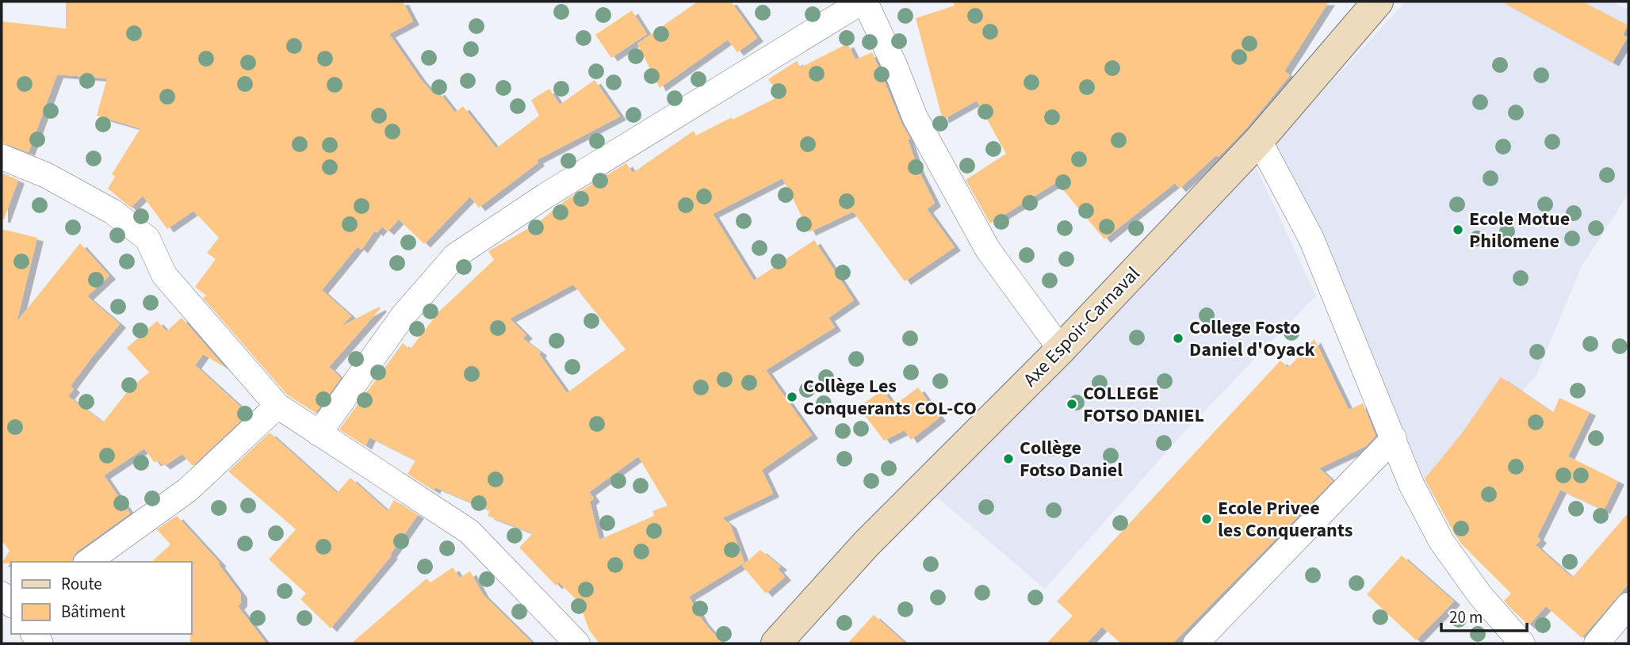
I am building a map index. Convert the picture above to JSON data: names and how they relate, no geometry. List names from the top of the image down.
{
  "streets": {
    "street": ["Axe Espoir-Carnaval"]
  },
  "places": [
    "Ecole Motue Philomene",
    "College Fosto Daniel d'Oyack",
    "Collège Les Conquerants COL-CO",
    "COLLEGE FOTSO DANIEL",
    "Collège Fotso Daniel",
    "Ecole Privee les Conquerants"
  ],
  "legend": ["Route", "Bâtiment"],
  "scale_bar": "20 m"
}
